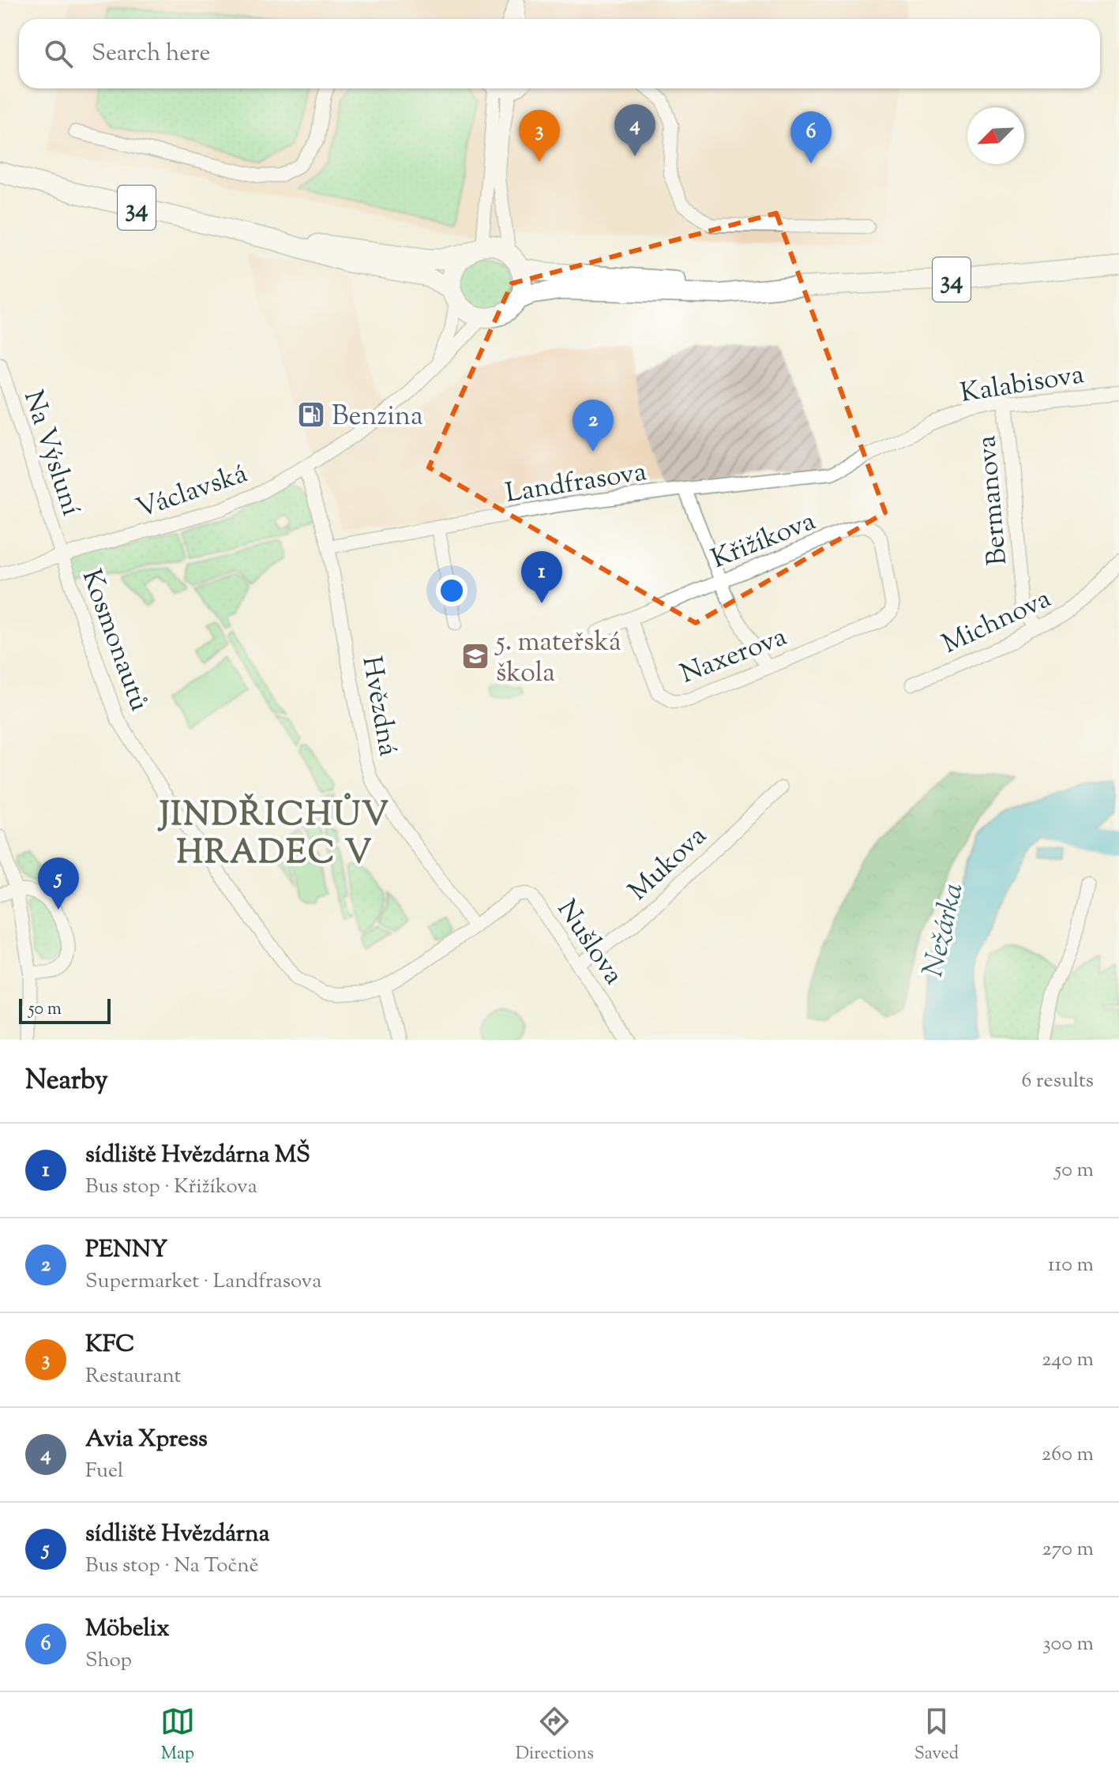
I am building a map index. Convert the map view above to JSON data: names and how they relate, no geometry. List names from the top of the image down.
{
  "streets": {
    "main road": ["34"],
    "street": [
      "Kalabisova",
      "Na Výsluní",
      "Landfrasova",
      "Václavská",
      "Bermanova",
      "Křižíkova",
      "Michnova",
      "Kosmonautů",
      "Naxerova",
      "Hvězdná",
      "Mukova",
      "Nušlova"
    ]
  },
  "crossings": [
    ["34", "Václavská"],
    ["Kalabisova", "Landfrasova"],
    ["Kalabisova", "Bermanova"],
    ["Na Výsluní", "Václavská"],
    ["Na Výsluní", "Kosmonautů"],
    ["Landfrasova", "Hvězdná"],
    ["Václavská", "Kosmonautů"],
    ["Václavská", "Hvězdná"],
    ["Bermanova", "Michnova"],
    ["Křižíkova", "Naxerova"],
    ["Kosmonautů", "Hvězdná"],
    ["Kosmonautů", "Nušlova"],
    ["Hvězdná", "Nušlova"],
    ["Mukova", "Nušlova"]
  ],
  "districts": ["JINDŘICHŮV HRADEC V"],
  "water": ["Nežárka"],
  "places": {
    "fuel station": ["Benzina"],
    "school or university": ["5. mateřská škola"]
  },
  "scale_bar": "50 m",
  "north": "bottom left",
  "page": {
    "search": "Search here",
    "pins": [
      "4",
      "3",
      "6",
      "2",
      "1",
      "5"
    ],
    "scale": "50 m",
    "heading": ["Nearby", "6 results"],
    "list": [
      {
        "mark": "1",
        "name": "sídliště Hvězdárna MŠ",
        "note": "Bus stop · Křižíkova",
        "value": "50 m"
      },
      {
        "mark": "2",
        "name": "PENNY",
        "note": "Supermarket · Landfrasova",
        "value": "110 m"
      },
      {
        "mark": "3",
        "name": "KFC",
        "note": "Restaurant",
        "value": "240 m"
      },
      {
        "mark": "4",
        "name": "Avia Xpress",
        "note": "Fuel",
        "value": "260 m"
      },
      {
        "mark": "5",
        "name": "sídliště Hvězdárna",
        "note": "Bus stop · Na Točně",
        "value": "270 m"
      },
      {
        "mark": "6",
        "name": "Möbelix",
        "note": "Shop",
        "value": "300 m"
      }
    ],
    "nav": ["Map", "Directions", "Saved"]
  }
}
